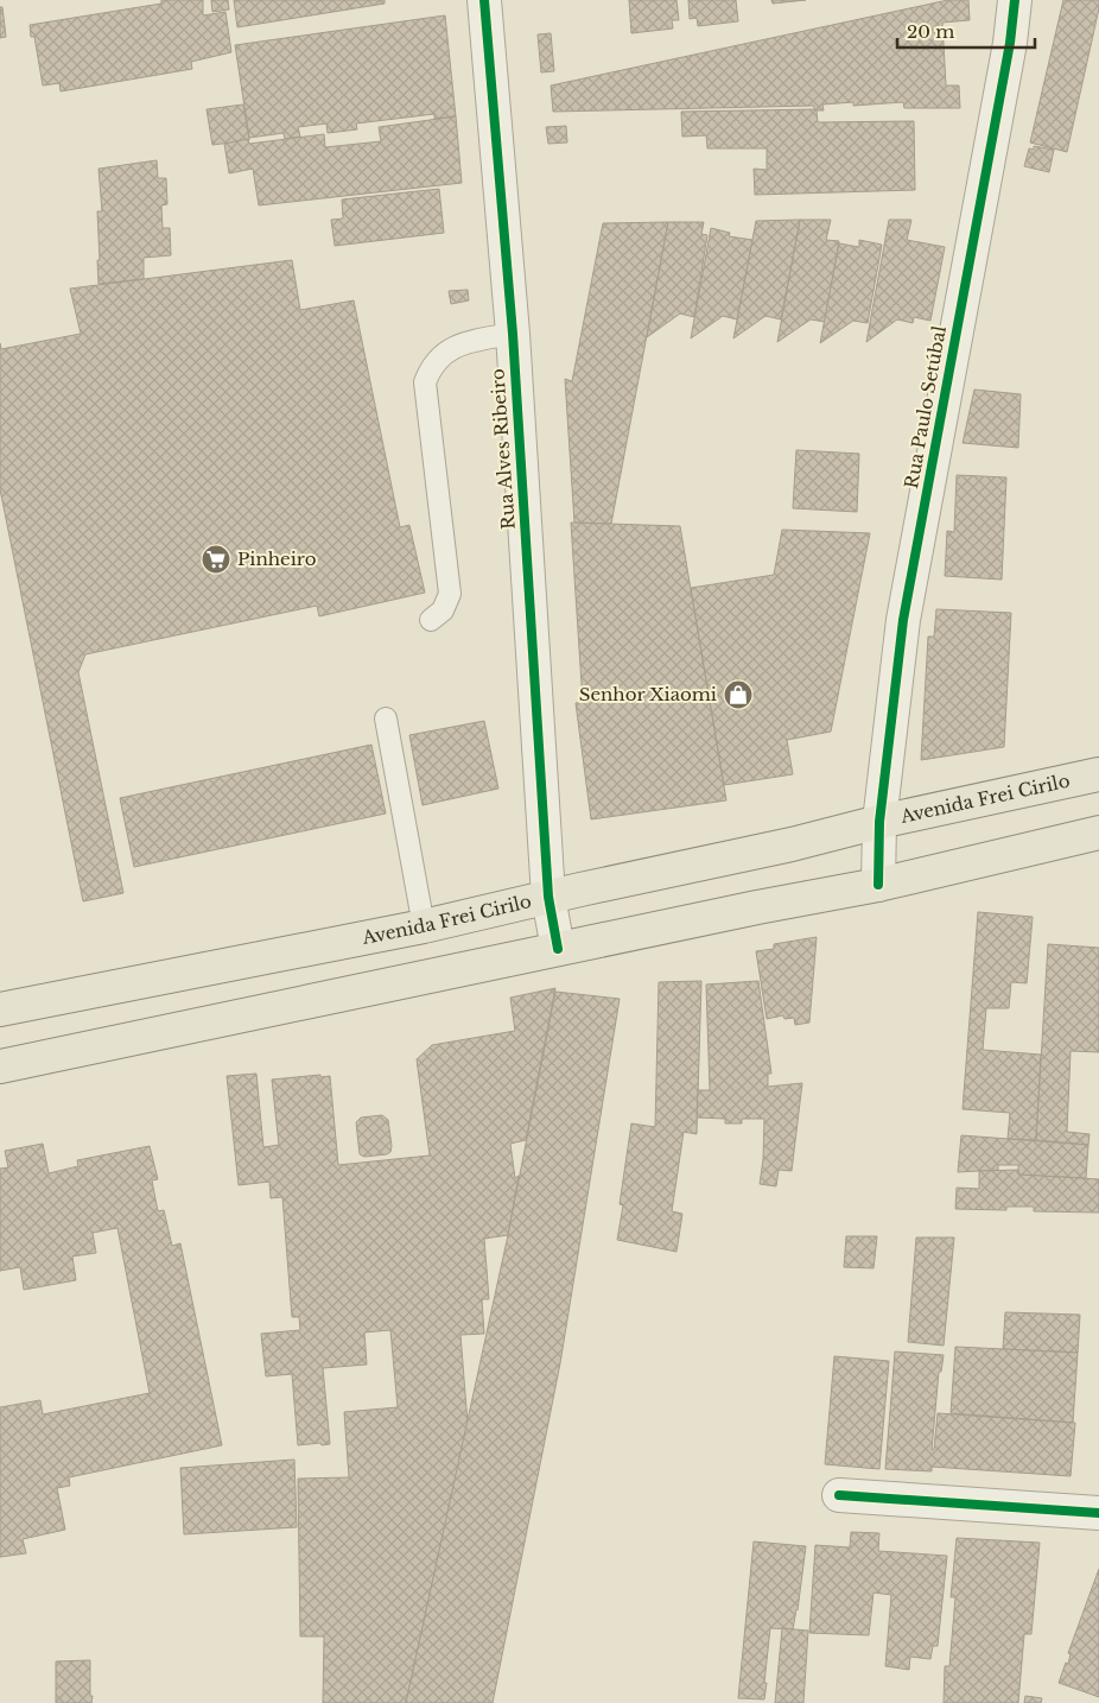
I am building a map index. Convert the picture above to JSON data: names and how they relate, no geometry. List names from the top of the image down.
{
  "streets": {
    "main road": ["Avenida Frei Cirilo"],
    "street": ["Rua Paulo Setúbal", "Rua Alves Ribeiro"]
  },
  "crossings": [
    ["Rua Paulo Setúbal", "Avenida Frei Cirilo"],
    ["Rua Alves Ribeiro", "Avenida Frei Cirilo"]
  ],
  "places": {
    "supermarket": ["Pinheiro"],
    "shop": ["Senhor Xiaomi"]
  },
  "scale_bar": "20 m"
}
